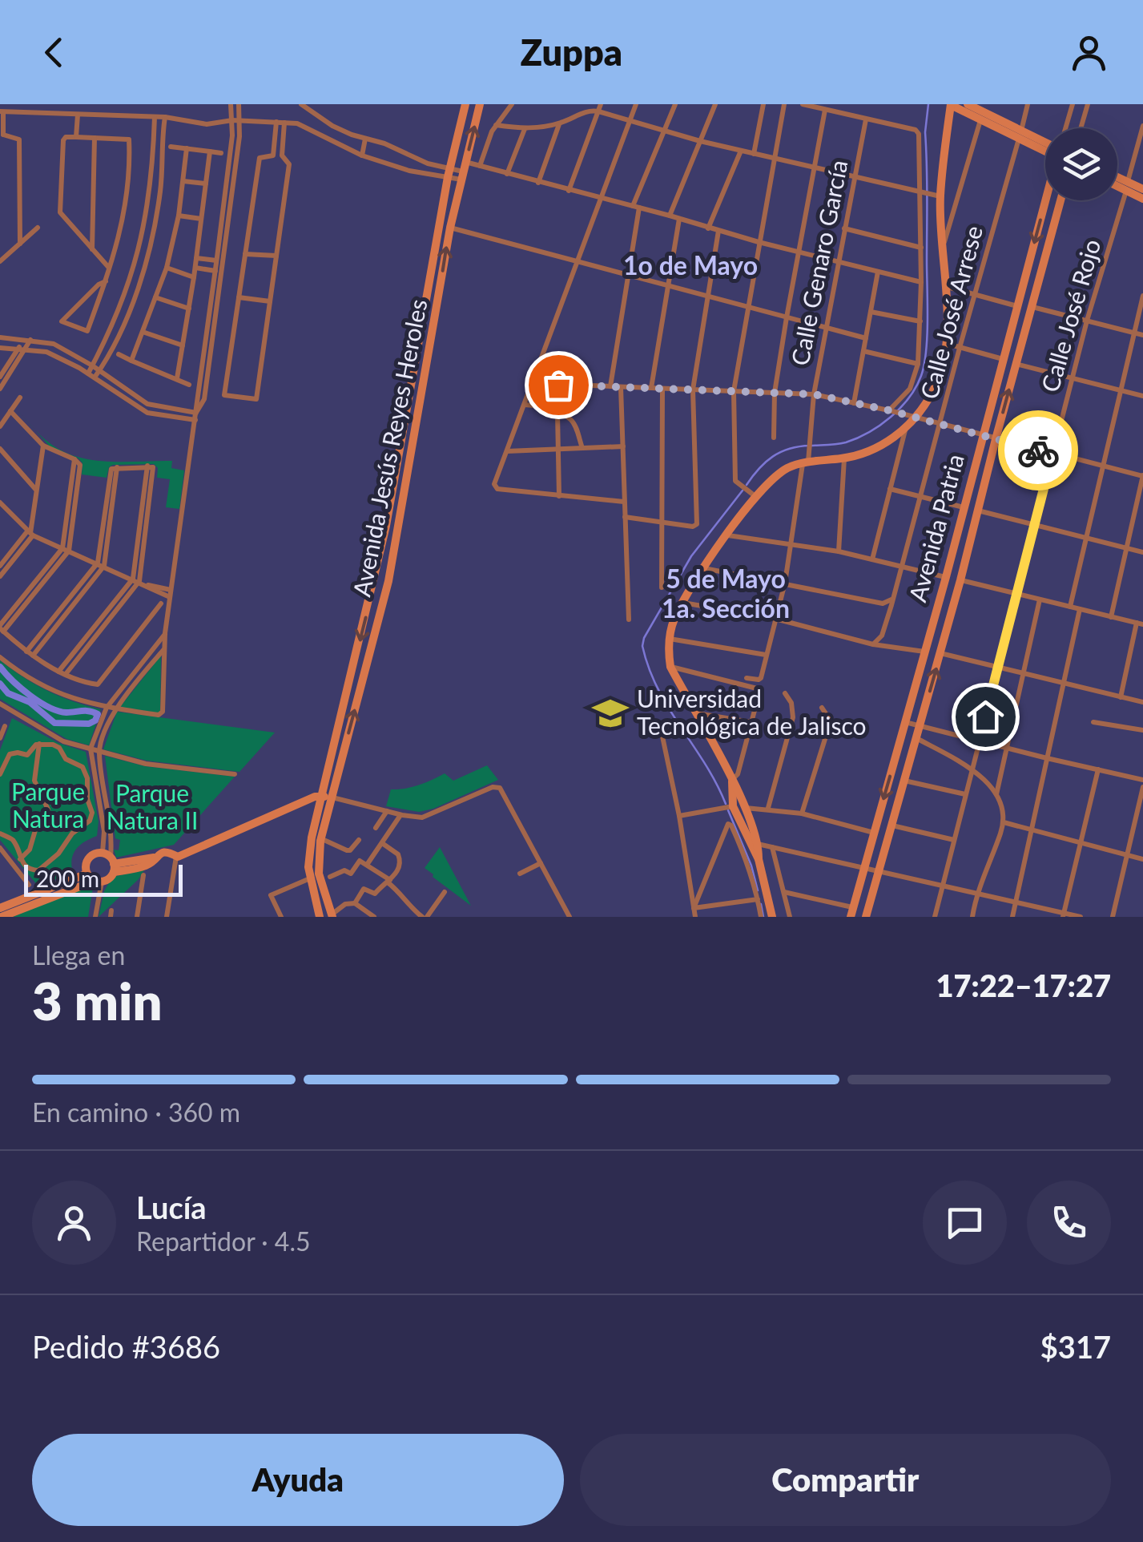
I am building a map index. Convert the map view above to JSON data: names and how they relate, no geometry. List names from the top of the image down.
{
  "streets": {
    "street": [
      "Calle Genaro García",
      "Calle José Arrese",
      "Calle José Rojo",
      "Avenida Jesús Reyes Heroles",
      "Avenida Patria"
    ]
  },
  "districts": ["1o de Mayo", "5 de Mayo 1a. Sección"],
  "parks": ["Parque Natura", "Parque Natura II"],
  "places": {
    "school or university": ["Universidad Tecnológica de Jalisco"]
  },
  "scale_bar": "200 m",
  "page": {
    "header": "Zuppa",
    "scale": "200 m",
    "heading": ["3 min", "Llega en", "17:22–17:27"],
    "panel": [
      "Lucía",
      "Repartidor · 4.5",
      "Pedido #3686",
      "$317"
    ],
    "bar": "En camino · 360 m",
    "buttons": ["Ayuda", "Compartir"]
  }
}
